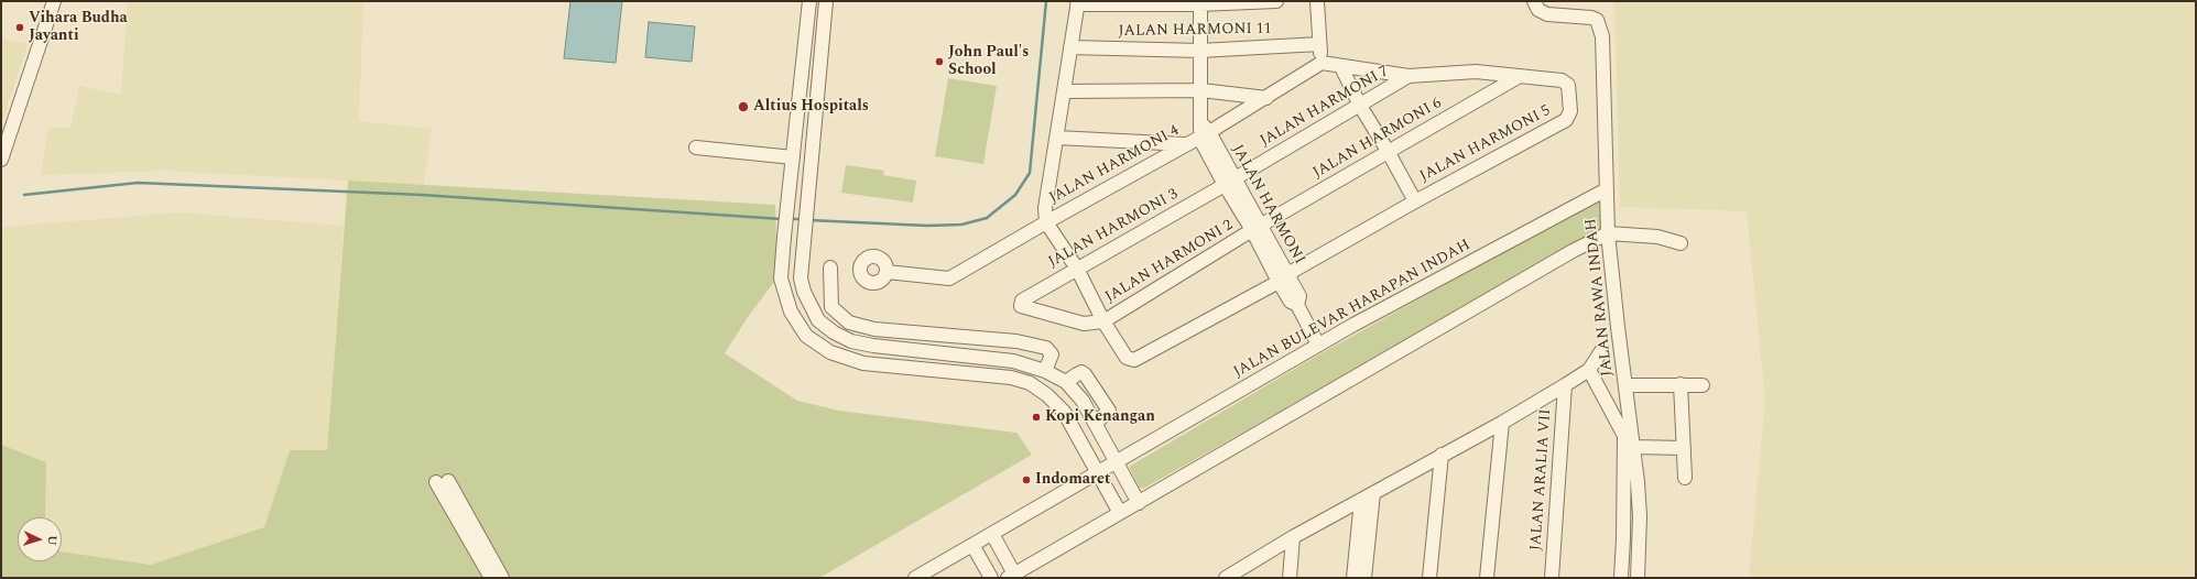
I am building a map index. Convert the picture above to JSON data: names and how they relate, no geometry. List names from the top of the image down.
{
  "streets": {
    "street": [
      "JALAN HARMONI 11",
      "JALAN HARMONI 7",
      "JALAN HARMONI 6",
      "JALAN HARMONI 5",
      "JALAN HARMONI 4",
      "JALAN HARMONI",
      "JALAN HARMONI 3",
      "JALAN HARMONI 2",
      "JALAN RAWA INDAH",
      "JALAN BULEVAR HARAPAN INDAH",
      "JALAN ARALIA VII"
    ]
  },
  "crossings": [
    ["JALAN HARMONI 7", "JALAN HARMONI 5"],
    ["JALAN HARMONI 7", "JALAN HARMONI"],
    ["JALAN HARMONI 7", "JALAN HARMONI 3"],
    ["JALAN HARMONI 6", "JALAN HARMONI 5"],
    ["JALAN HARMONI 6", "JALAN HARMONI"],
    ["JALAN HARMONI 6", "JALAN HARMONI 2"],
    ["JALAN HARMONI 5", "JALAN HARMONI 4"],
    ["JALAN HARMONI 5", "JALAN HARMONI"],
    ["JALAN HARMONI 5", "JALAN HARMONI 3"],
    ["JALAN HARMONI 5", "JALAN HARMONI 2"],
    ["JALAN HARMONI 4", "JALAN HARMONI"],
    ["JALAN HARMONI", "JALAN HARMONI 3"],
    ["JALAN HARMONI", "JALAN HARMONI 2"],
    ["JALAN HARMONI", "JALAN BULEVAR HARAPAN INDAH"],
    ["JALAN HARMONI 3", "JALAN HARMONI 2"],
    ["JALAN RAWA INDAH", "JALAN BULEVAR HARAPAN INDAH"]
  ],
  "places": [
    "Vihara Budha Jayanti",
    "John Paul's School",
    "Altius Hospitals",
    "Kopi Kenangan",
    "Indomaret"
  ],
  "north": "right"
}
